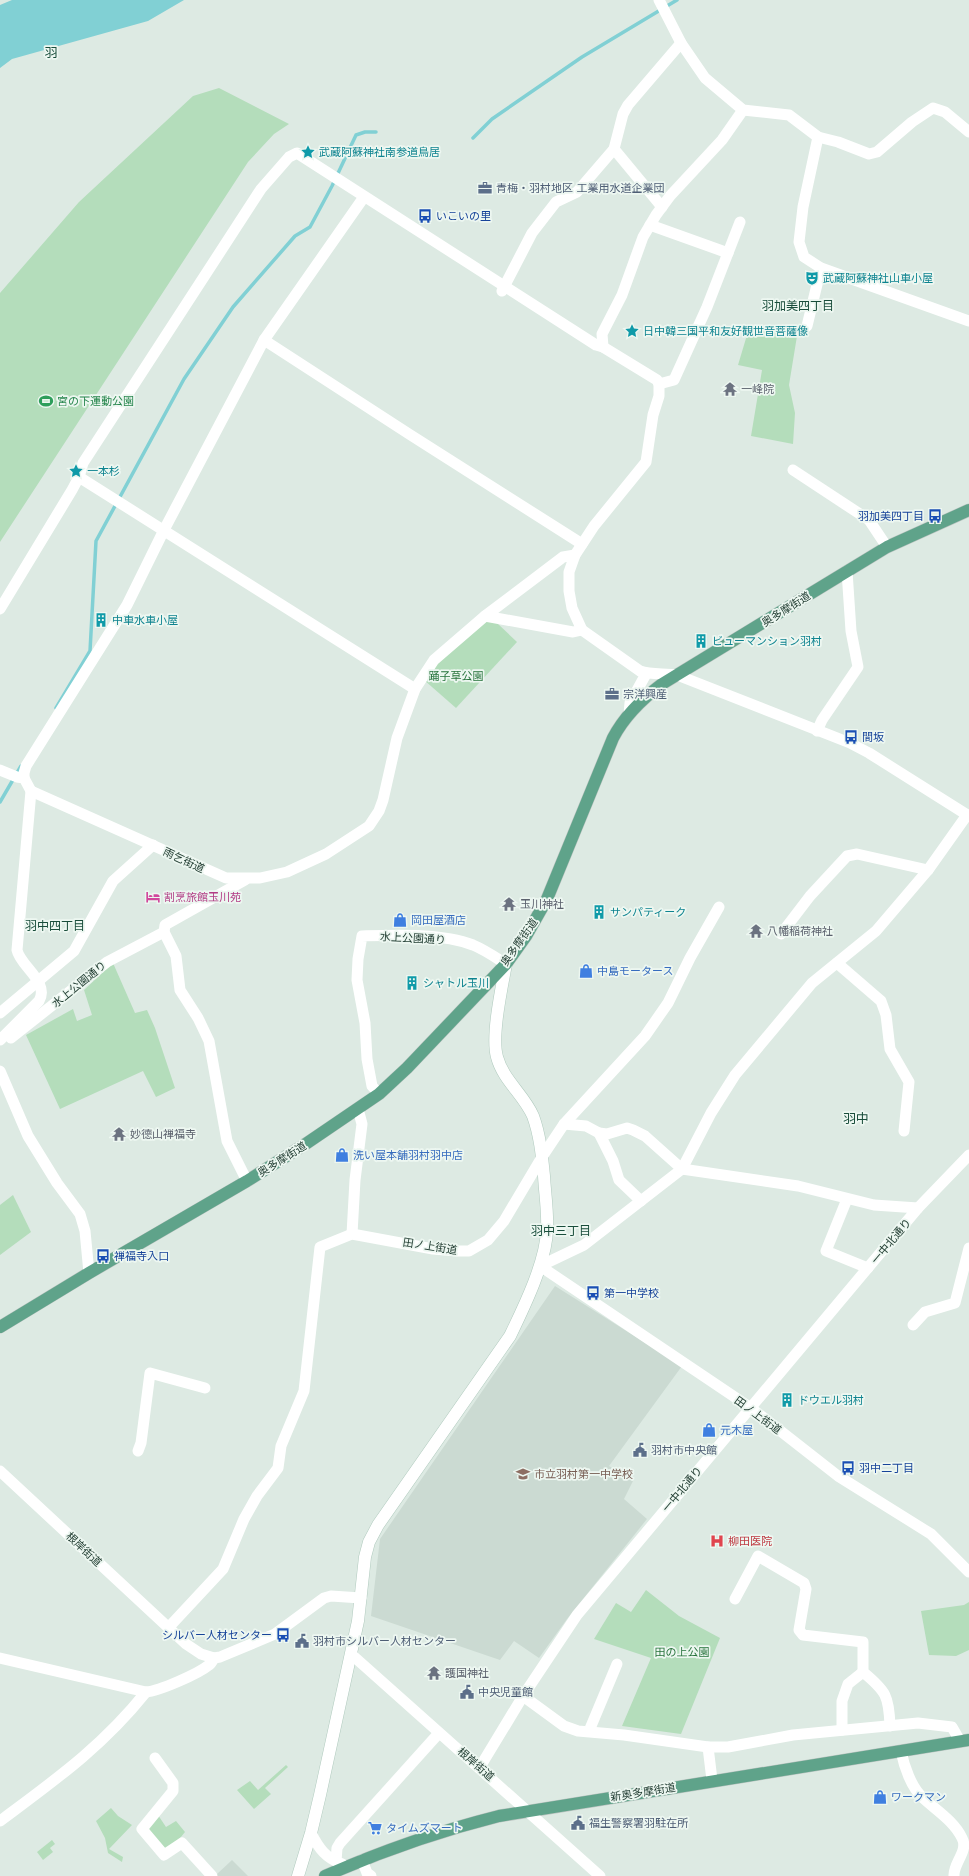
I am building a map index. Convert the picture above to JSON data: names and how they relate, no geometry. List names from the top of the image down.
{
  "streets": {
    "main road": ["奥多摩街道", "新奥多摩街道"],
    "street": [
      "雨乞街道",
      "水上公園通り",
      "一中北通り",
      "田ノ上街道",
      "根岸街道"
    ]
  },
  "crossings": [
    ["奥多摩街道", "水上公園通り"],
    ["一中北通り", "田ノ上街道"],
    ["一中北通り", "根岸街道"],
    ["根岸街道", "新奥多摩街道"]
  ],
  "districts": [
    "羽",
    "羽加美四丁目",
    "羽中四丁目",
    "羽中",
    "羽中三丁目"
  ],
  "parks": ["踊子草公園", "田の上公園"],
  "places": {
    "place": ["武蔵阿蘇神社南参道鳥居", "日中韓三国平和友好観世音菩薩像", "一本杉"],
    "office": ["青梅・羽村地区 工業用水道企業団", "宗洋興産"],
    "bus stop": [
      "いこいの里",
      "羽加美四丁目",
      "間坂",
      "禅福寺入口",
      "第一中学校",
      "羽中二丁目",
      "シルバー人材センター"
    ],
    "theatre": ["武蔵阿蘇神社山車小屋"],
    "temple": [
      "一峰院",
      "玉川神社",
      "八幡稲荷神社",
      "妙德山禅福寺",
      "護国神社"
    ],
    "sports": ["宮の下運動公園"],
    "building": [
      "中車水車小屋",
      "ビューマンション羽村",
      "サンパティーク",
      "シャトル玉川",
      "ドウエル羽村"
    ],
    "hotel": ["割烹旅館玉川苑"],
    "shop": [
      "岡田屋酒店",
      "中島モータース",
      "洗い屋本舗羽村羽中店",
      "元木屋",
      "ワークマン"
    ],
    "public building": [
      "羽村市中央館",
      "羽村市シルバー人材センター",
      "中央児童館",
      "福生警察署羽駐在所"
    ],
    "school or university": ["市立羽村第一中学校"],
    "hospital": ["柳田医院"],
    "supermarket": ["タイムズマート"]
  }
}
